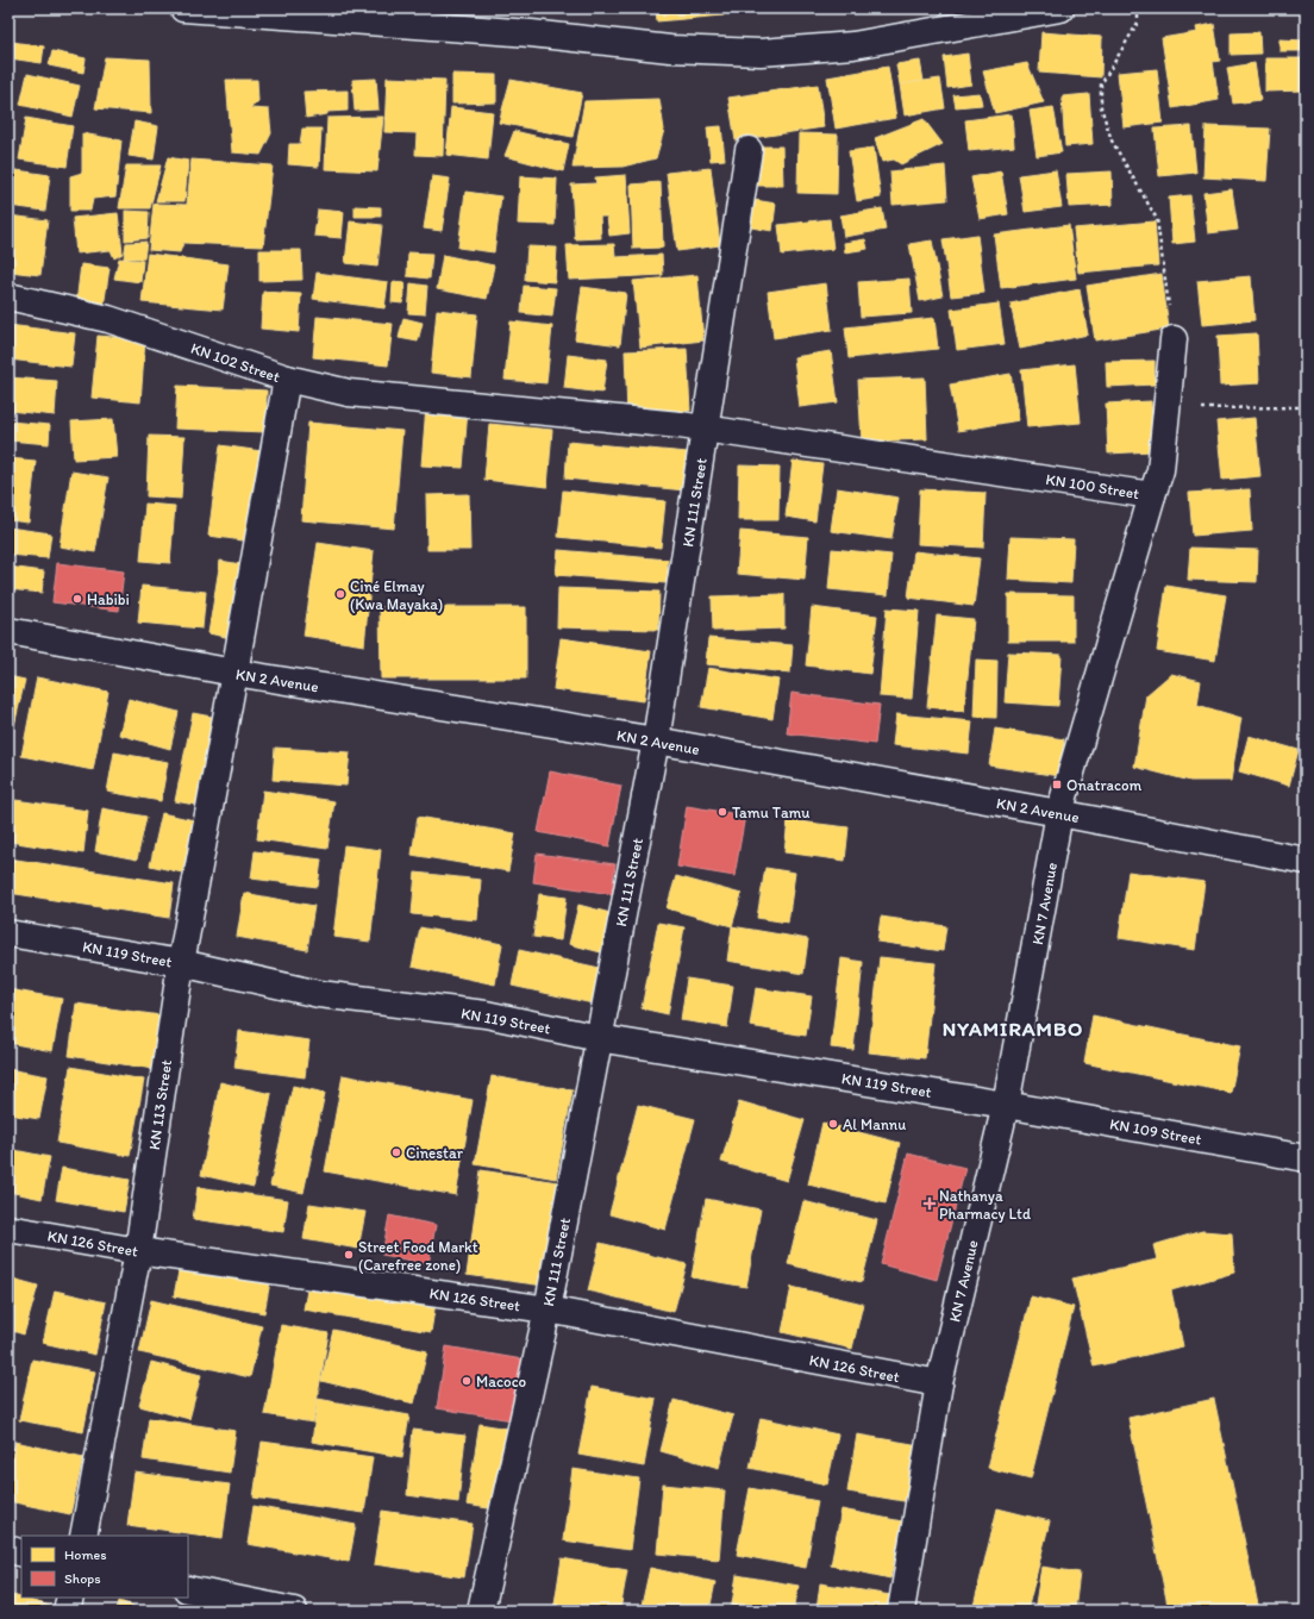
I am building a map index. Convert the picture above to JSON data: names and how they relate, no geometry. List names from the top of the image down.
{
  "streets": {
    "street": [
      "KN 102 Street",
      "KN 100 Street",
      "KN 111 Street",
      "KN 2 Avenue",
      "KN 7 Avenue",
      "KN 119 Street",
      "KN 113 Street",
      "KN 109 Street",
      "KN 126 Street"
    ]
  },
  "crossings": [
    ["KN 102 Street", "KN 100 Street"],
    ["KN 102 Street", "KN 2 Avenue"],
    ["KN 102 Street", "KN 113 Street"],
    ["KN 100 Street", "KN 111 Street"],
    ["KN 100 Street", "KN 2 Avenue"],
    ["KN 100 Street", "KN 7 Avenue"],
    ["KN 111 Street", "KN 2 Avenue"],
    ["KN 111 Street", "KN 119 Street"],
    ["KN 111 Street", "KN 126 Street"],
    ["KN 2 Avenue", "KN 7 Avenue"],
    ["KN 2 Avenue", "KN 113 Street"],
    ["KN 7 Avenue", "KN 119 Street"],
    ["KN 7 Avenue", "KN 109 Street"],
    ["KN 7 Avenue", "KN 126 Street"],
    ["KN 119 Street", "KN 113 Street"],
    ["KN 119 Street", "KN 109 Street"],
    ["KN 113 Street", "KN 126 Street"]
  ],
  "districts": ["NYAMIRAMBO"],
  "places": {
    "other": [
      "Ciné Elmay (Kwa Mayaka)",
      "Habibi",
      "Tamu Tamu",
      "Al Mannu",
      "Cinestar",
      "Street Food Markt (Carefree zone)",
      "Macoco"
    ],
    "transit": ["Onatracom"],
    "health": ["Nathanya Pharmacy Ltd"]
  },
  "legend": ["Homes", "Shops"]
}
